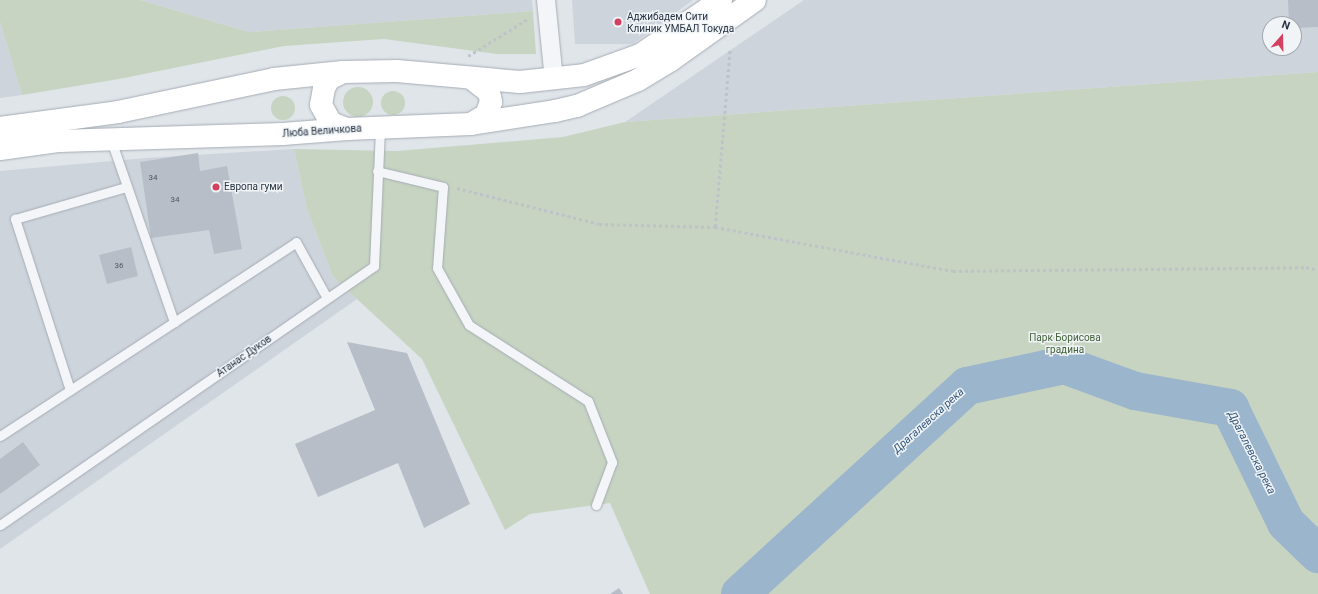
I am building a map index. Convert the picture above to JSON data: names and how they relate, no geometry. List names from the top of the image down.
{
  "streets": {
    "main road": ["Люба Величкова"],
    "lane": ["Атанас Дуков"]
  },
  "crossings": [
    ["Люба Величкова", "Атанас Дуков"]
  ],
  "water": ["Драгалевска река"],
  "parks": ["Парк Борисова градина"],
  "places": ["Аджибадем Сити Клиник УМБАЛ Токуда", "Европа гуми"],
  "house_numbers": ["34", "34", "36"],
  "north": "top"
}
